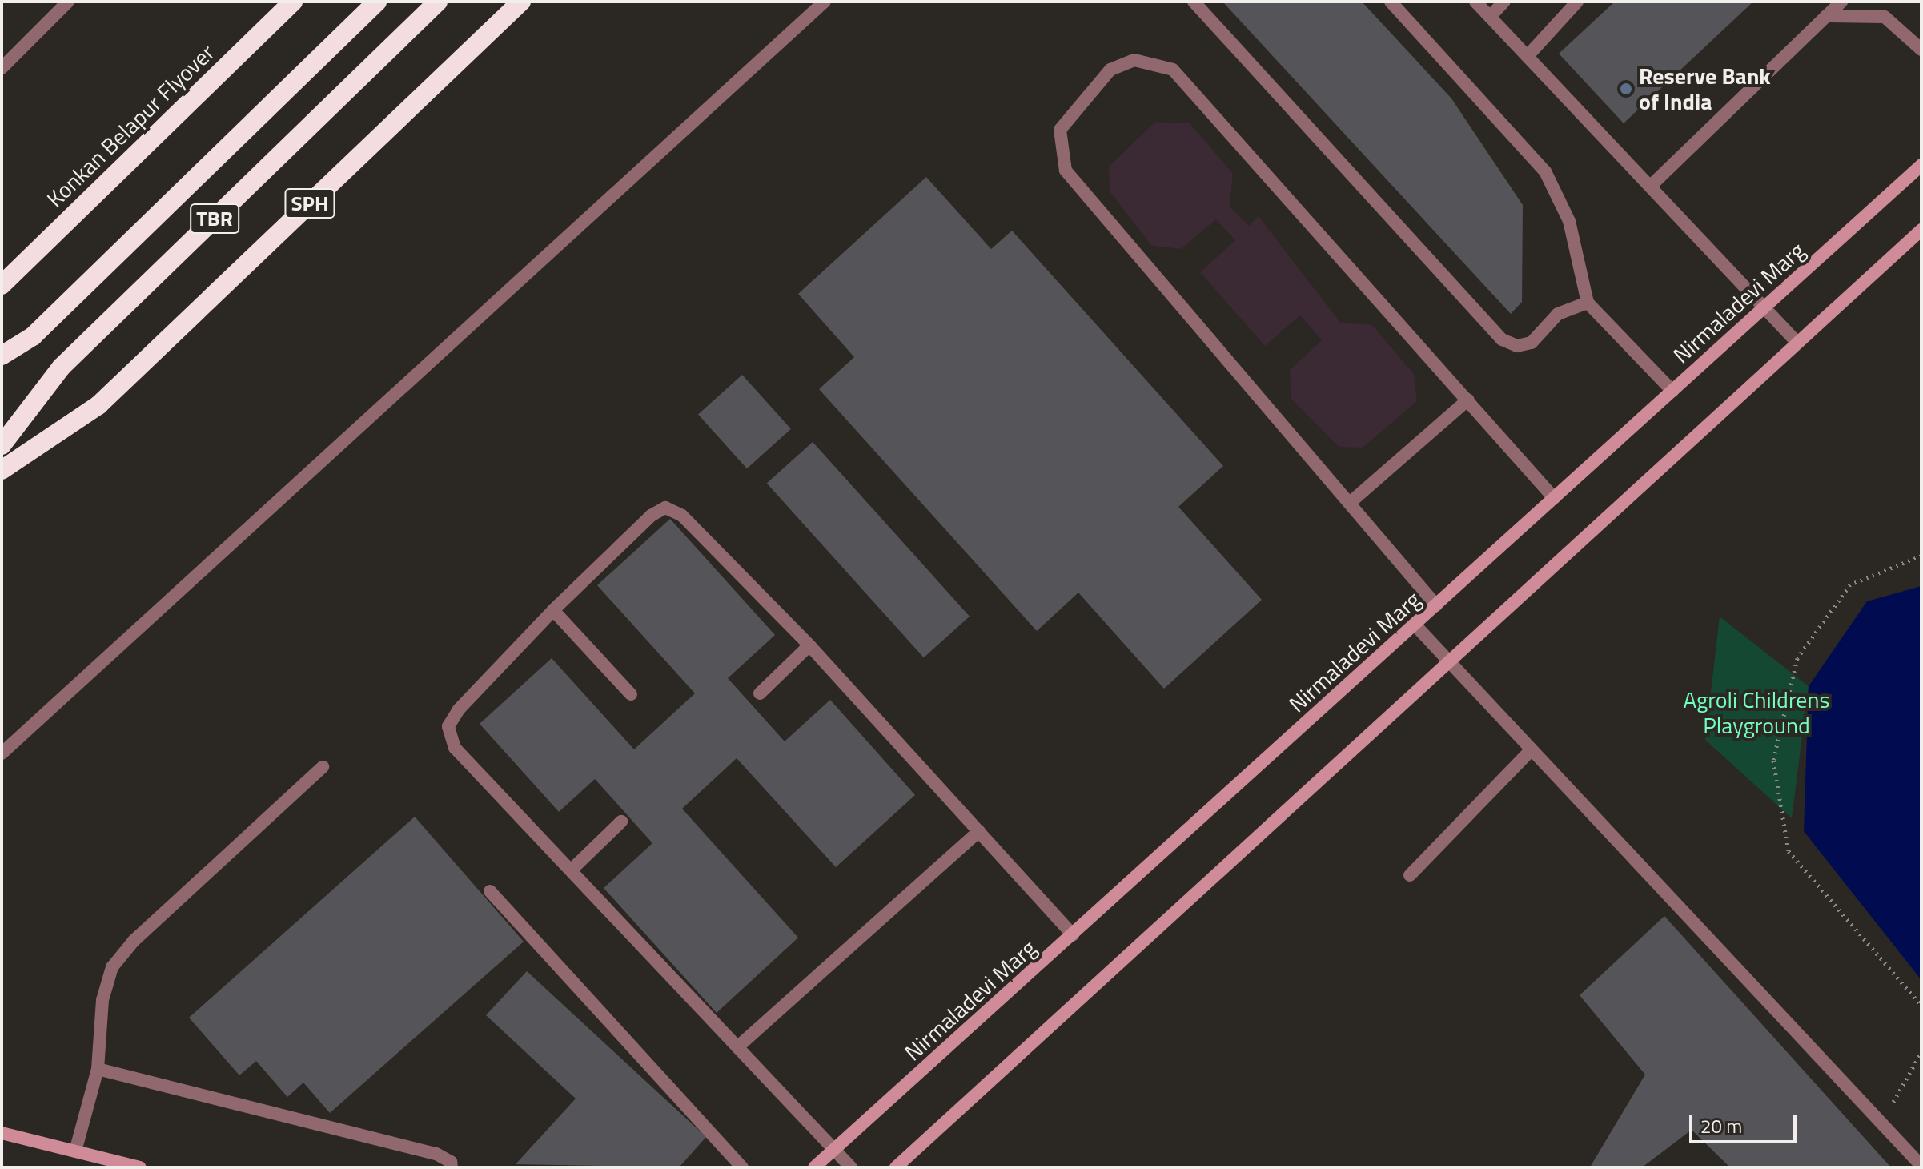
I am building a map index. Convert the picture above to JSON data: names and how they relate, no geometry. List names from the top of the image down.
{
  "streets": {
    "highway": ["Konkan Belapur Flyover", "SPH", "TBR"],
    "main road": ["Nirmaladevi Marg"]
  },
  "parks": ["Agroli Childrens Playground"],
  "places": ["Reserve Bank of India"],
  "scale_bar": "20 m"
}
